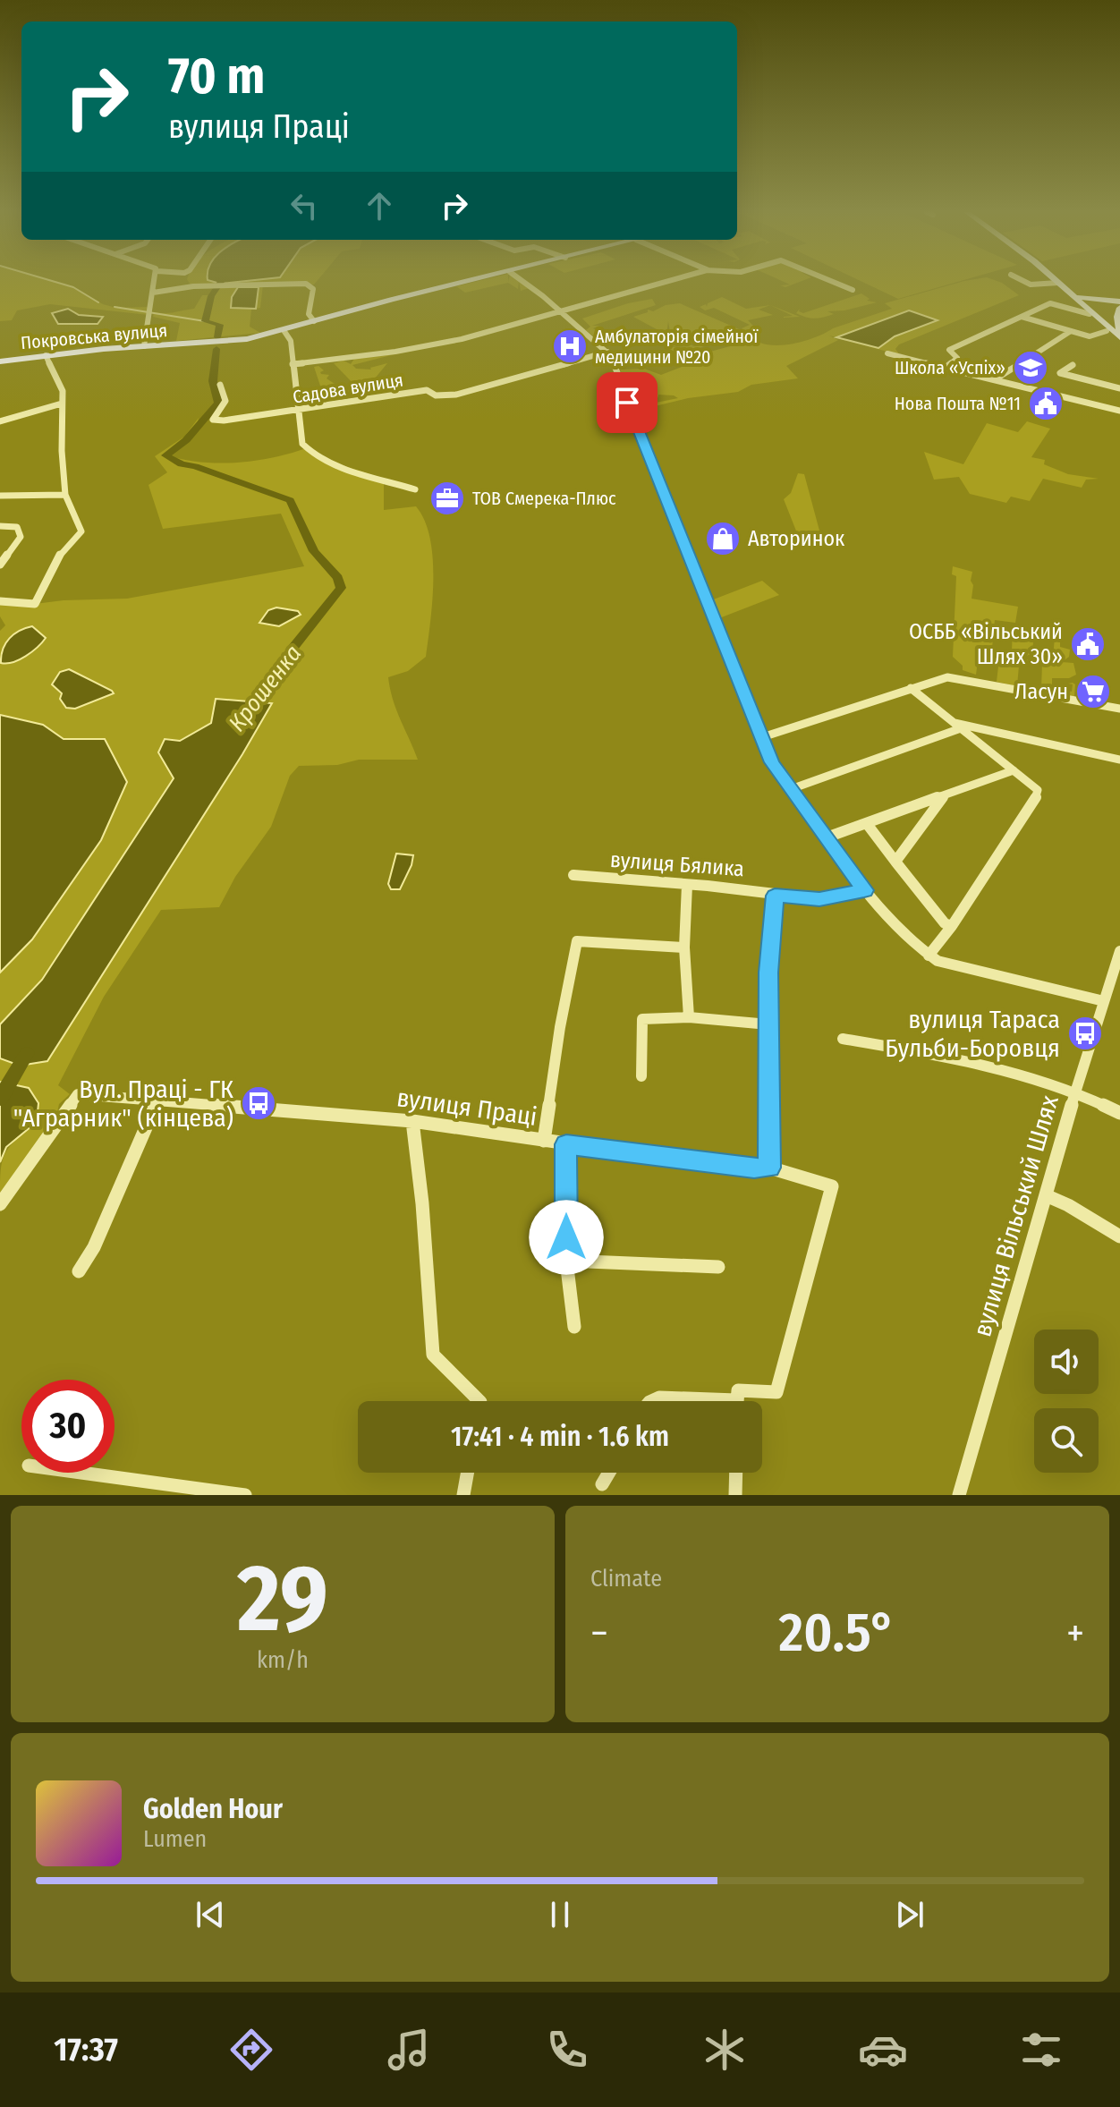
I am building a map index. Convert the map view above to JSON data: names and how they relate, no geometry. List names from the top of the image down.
{
  "streets": {
    "highway": ["Покровська вулиця"],
    "street": [
      "Садова вулиця",
      "вулиця Бялика",
      "вулиця Праці",
      "вулиця Вільський Шлях"
    ]
  },
  "water": ["Крошенка"],
  "places": {
    "hospital": ["Амбулаторія сімейної медицини №20"],
    "school or university": ["Школа «Успіх»"],
    "public building": ["Нова Пошта №11", "ОСББ «Вільський Шлях 30»"],
    "office": ["ТОВ Смерека-Плюс"],
    "shop": ["Авторинок"],
    "supermarket": ["Ласун"],
    "bus stop": ["вулиця Тараса Бульби-Боровця", "Вул. Праці - ГК \"Аграрник\" (кінцева)"]
  },
  "page": {
    "turn": ["70 m", "вулиця Праці"],
    "limit": "30",
    "trip": "17:41 · 4 min · 1.6 km",
    "tile": [
      ["29", "km/h"],
      "Climate"
    ],
    "heat": ["−", "20.5°", "+"],
    "song": ["Golden Hour", "Lumen"],
    "tabs": "17:37"
  }
}
